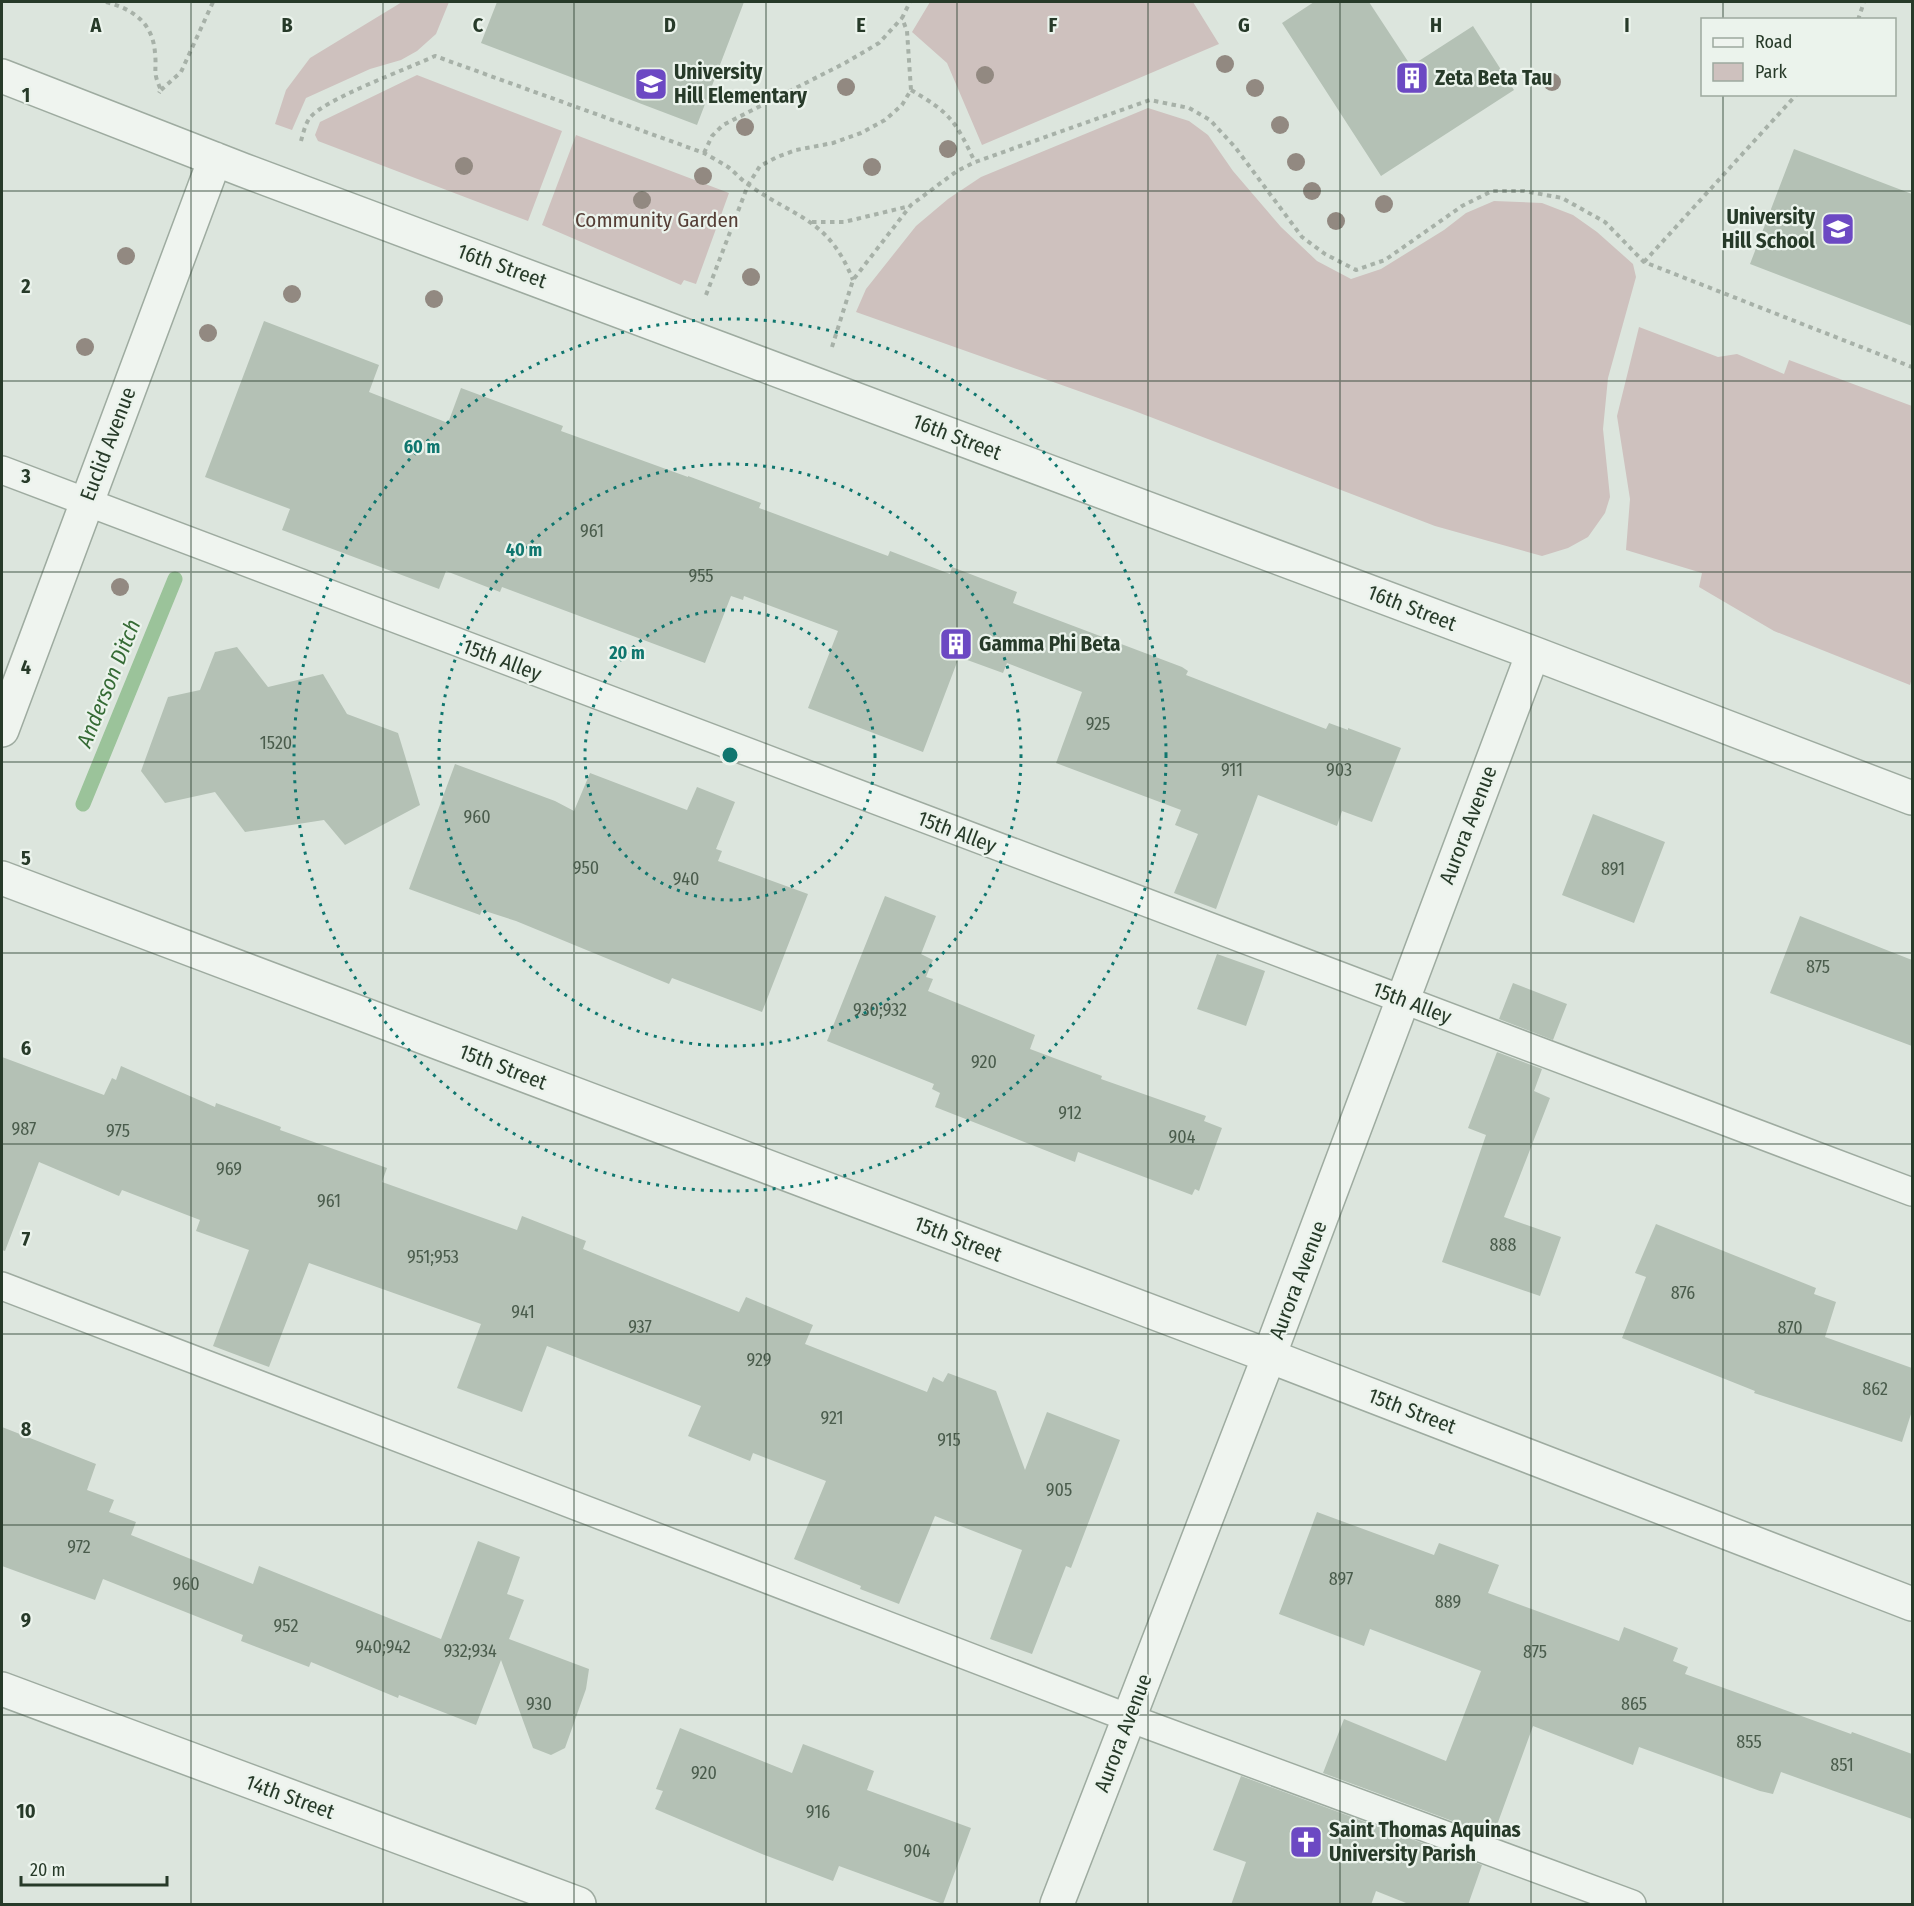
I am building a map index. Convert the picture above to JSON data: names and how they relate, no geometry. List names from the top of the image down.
{
  "streets": {
    "street": [
      "16th Street",
      "Euclid Avenue",
      "Aurora Avenue",
      "15th Street",
      "14th Street"
    ],
    "lane": ["15th Alley"]
  },
  "crossings": [
    ["16th Street", "Euclid Avenue"],
    ["16th Street", "Aurora Avenue"],
    ["Euclid Avenue", "15th Alley"],
    ["15th Alley", "Aurora Avenue"],
    ["Aurora Avenue", "15th Street"]
  ],
  "water": ["Anderson Ditch"],
  "parks": ["Community Garden"],
  "places": {
    "building": ["Zeta Beta Tau", "Gamma Phi Beta"],
    "school or university": ["University Hill Elementary", "University Hill School"],
    "church": ["Saint Thomas Aquinas University Parish"]
  },
  "house_numbers": [
    "961",
    "955",
    "925",
    "1520",
    "911",
    "903",
    "960",
    "950",
    "891",
    "940",
    "875",
    "930;932",
    "920",
    "912",
    "987",
    "975",
    "904",
    "969",
    "961",
    "888",
    "951;953",
    "876",
    "941",
    "937",
    "870",
    "929",
    "862",
    "921",
    "915",
    "905",
    "972",
    "897",
    "960",
    "889",
    "952",
    "940;942",
    "932;934",
    "875",
    "930",
    "865",
    "855",
    "851",
    "920",
    "916",
    "904"
  ],
  "legend": ["Road", "Park"],
  "scale_bar": "20 m",
  "grid": {
    "columns": [
      "A",
      "B",
      "C",
      "D",
      "E",
      "F",
      "G",
      "H",
      "I"
    ],
    "rows": [
      "1",
      "2",
      "3",
      "4",
      "5",
      "6",
      "7",
      "8",
      "9",
      "10"
    ]
  },
  "rings": ["60 m", "40 m", "20 m"]
}
